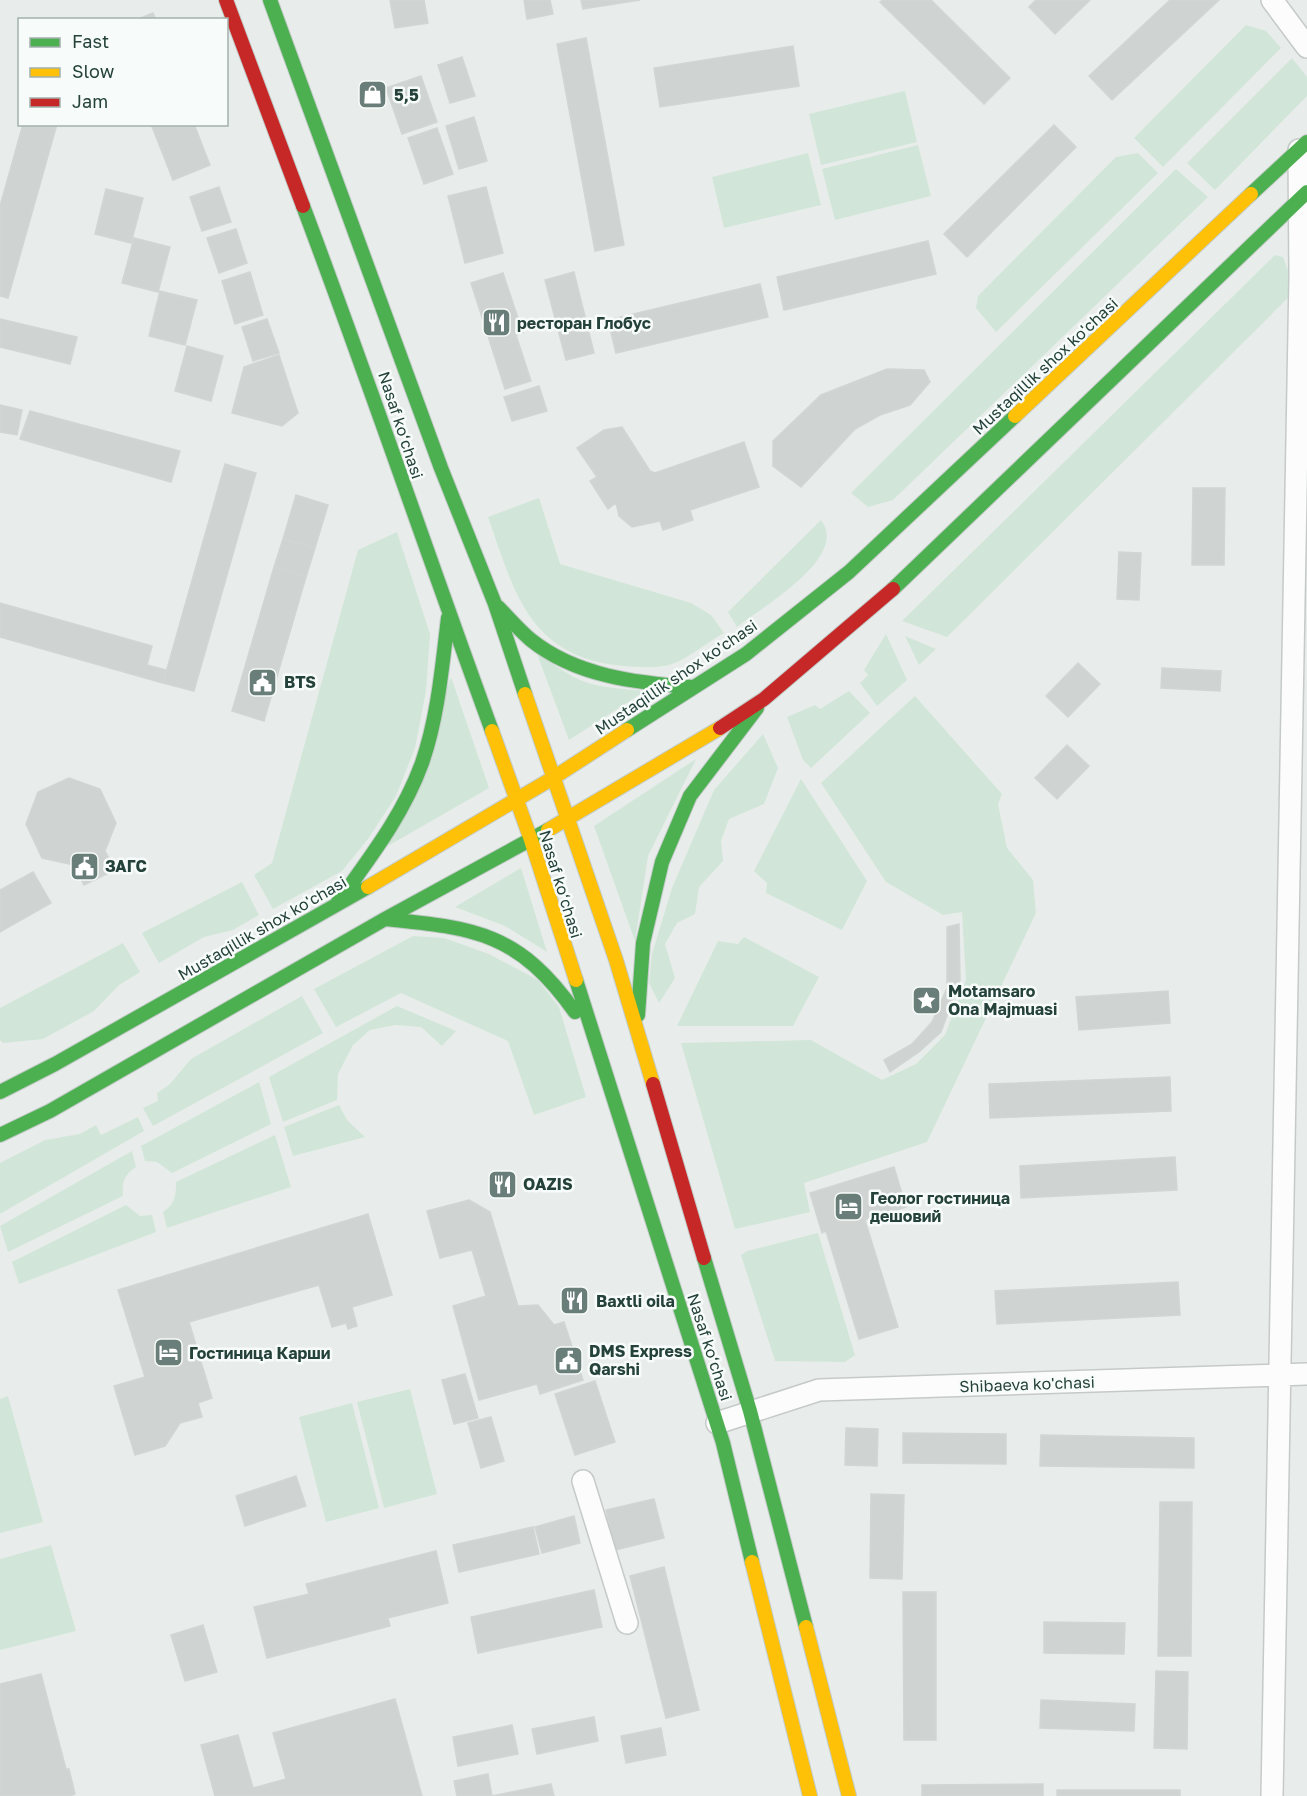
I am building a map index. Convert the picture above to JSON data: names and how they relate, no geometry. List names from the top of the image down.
{
  "streets": {
    "main road": ["Mustaqillik shox ko'chasi", "Nasaf ko‘chasi"],
    "street": ["Shibaeva ko'chasi"]
  },
  "crossings": [
    ["Mustaqillik shox ko'chasi", "Nasaf ko‘chasi"],
    ["Nasaf ko‘chasi", "Shibaeva ko'chasi"]
  ],
  "places": {
    "shop": ["5,5"],
    "restaurant": ["ресторан Глобус", "OAZIS", "Baxtli oila"],
    "public building": ["BTS", "ЗАГС", "DMS Express Qarshi"],
    "place": ["Motamsaro Ona Majmuasi"],
    "hotel": ["Геолог гостиница дешовий", "Гостиница Карши"]
  },
  "legend": ["Fast", "Slow", "Jam"]
}
